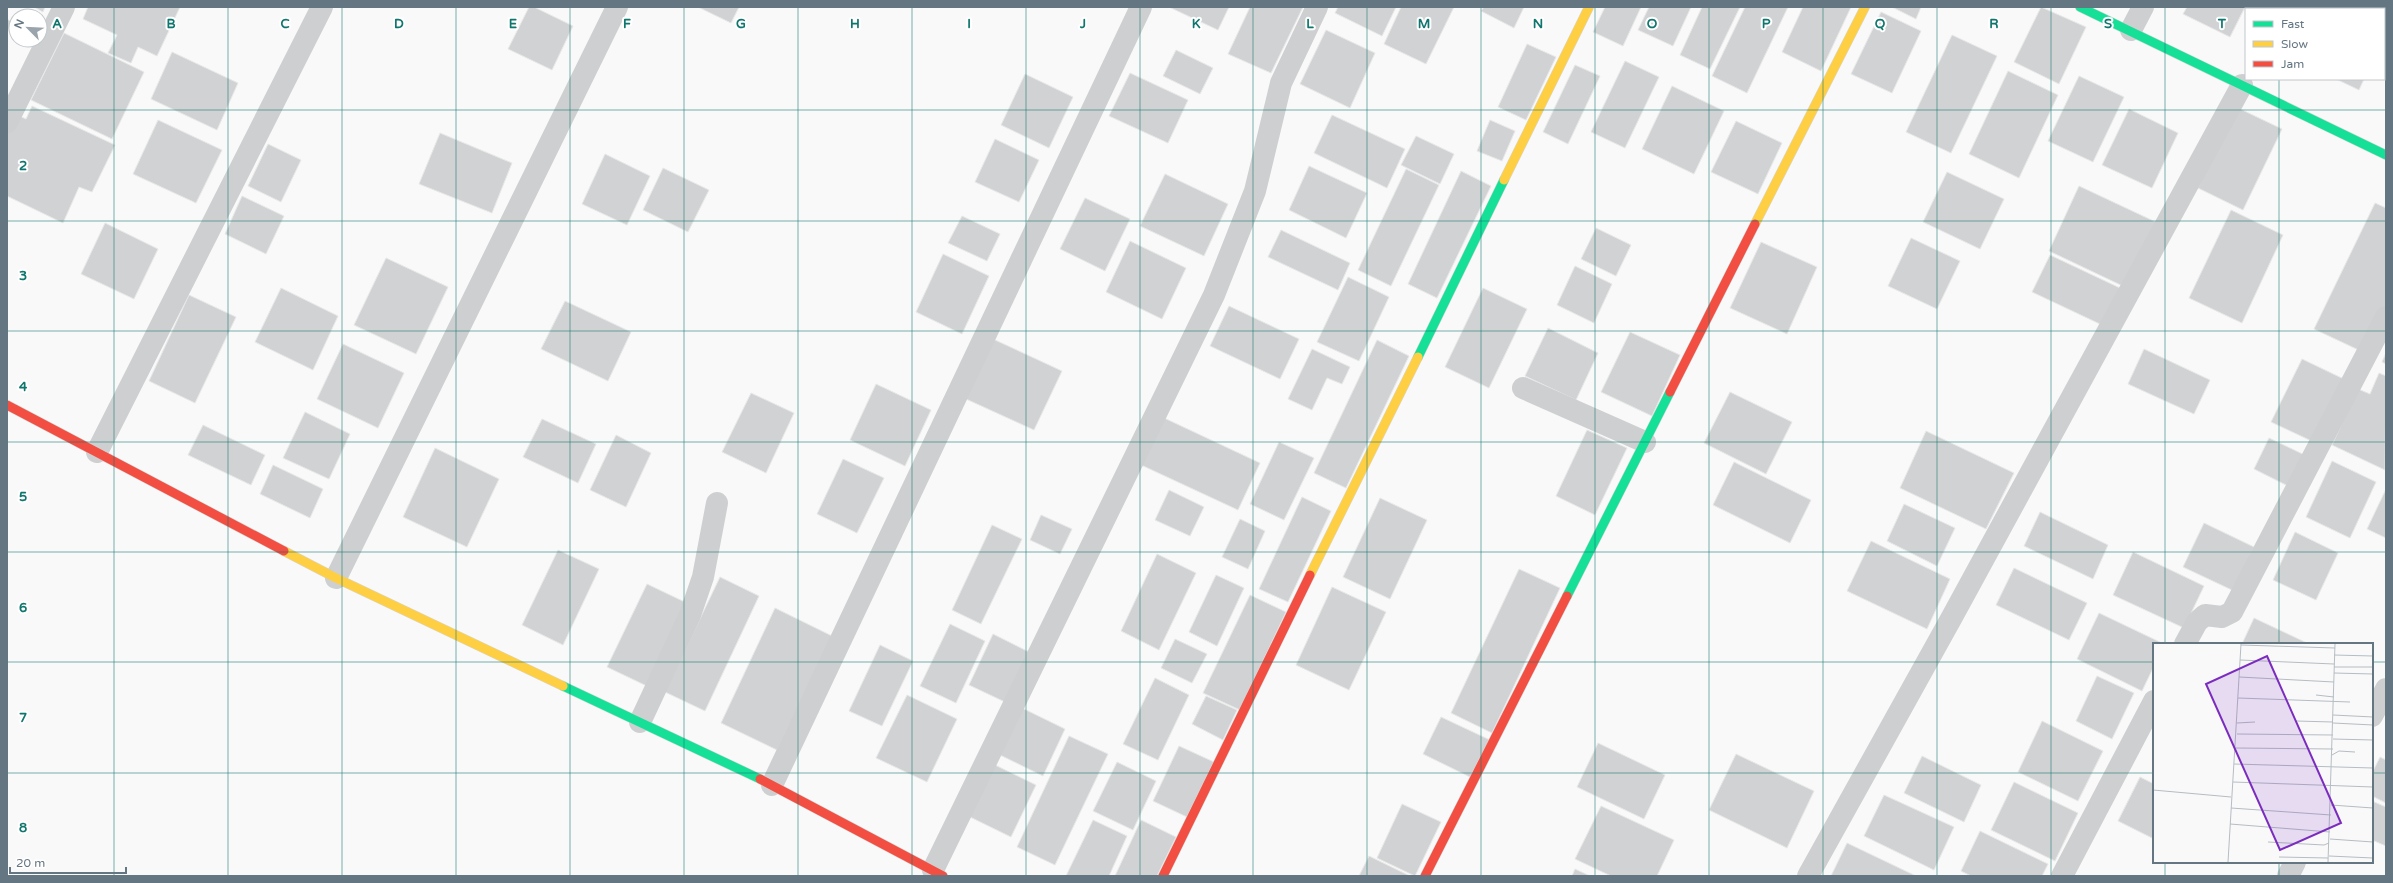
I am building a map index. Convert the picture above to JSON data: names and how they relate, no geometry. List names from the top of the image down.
{
  "legend": ["Fast", "Slow", "Jam"],
  "scale_bar": "20 m",
  "north": "top left",
  "grid": {
    "columns": [
      "A",
      "B",
      "C",
      "D",
      "E",
      "F",
      "G",
      "H",
      "I",
      "J",
      "K",
      "L",
      "M",
      "N",
      "O",
      "P",
      "Q",
      "R",
      "S",
      "T"
    ],
    "rows": [
      "2",
      "3",
      "4",
      "5",
      "6",
      "7",
      "8"
    ]
  }
}
